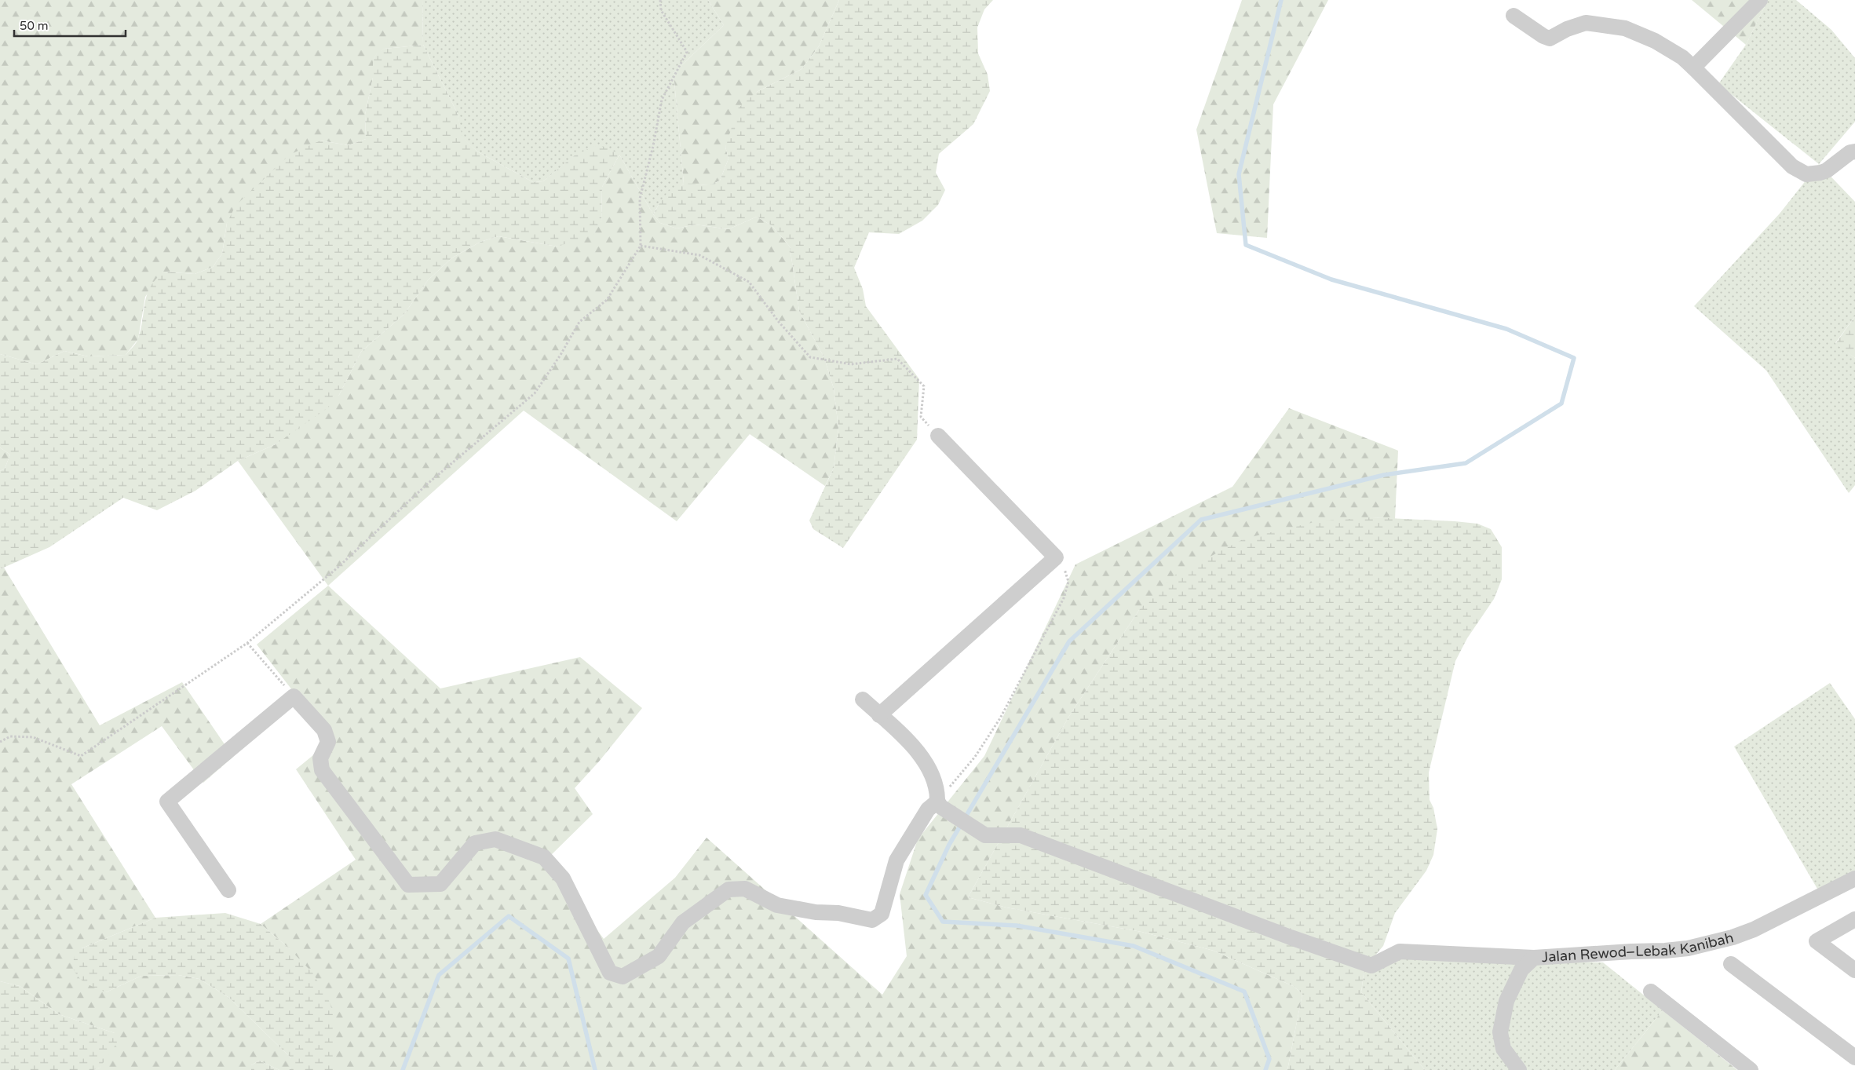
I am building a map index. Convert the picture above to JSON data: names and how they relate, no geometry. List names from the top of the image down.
{
  "streets": {
    "street": ["Jalan Rewod–Lebak Kanibah"]
  },
  "scale_bar": "50 m"
}
